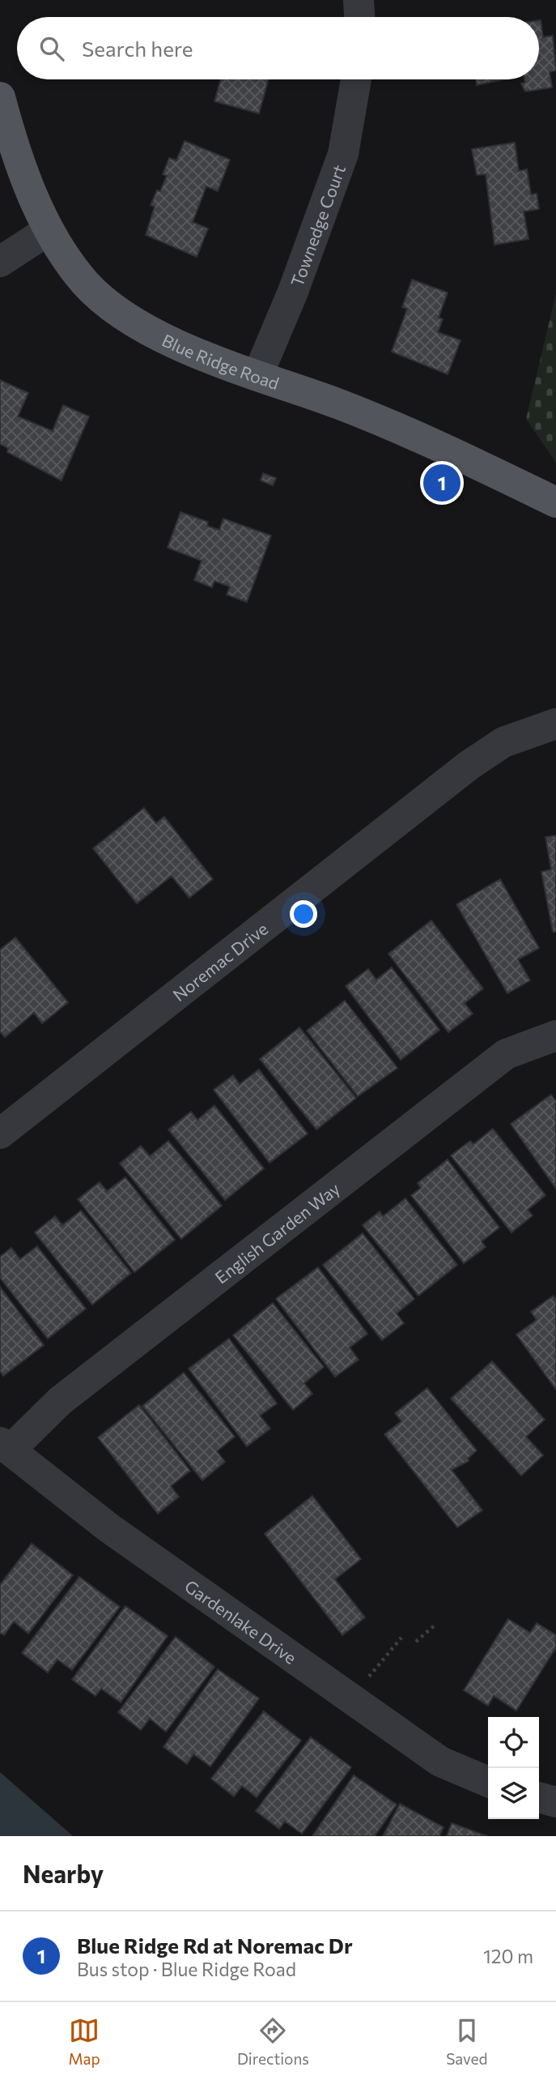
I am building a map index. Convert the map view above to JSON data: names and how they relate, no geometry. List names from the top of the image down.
{
  "streets": {
    "main road": ["Blue Ridge Road"],
    "street": [
      "Townedge Court",
      "Noremac Drive",
      "English Garden Way",
      "Gardenlake Drive"
    ]
  },
  "crossings": [
    ["Townedge Court", "Blue Ridge Road"],
    ["English Garden Way", "Gardenlake Drive"]
  ],
  "page": {
    "search": "Search here",
    "pins": "1",
    "heading": "Nearby",
    "list": [
      {
        "mark": "1",
        "name": "Blue Ridge Rd at Noremac Dr",
        "note": "Bus stop · Blue Ridge Road",
        "value": "120 m"
      }
    ],
    "nav": ["Map", "Directions", "Saved"]
  }
}
